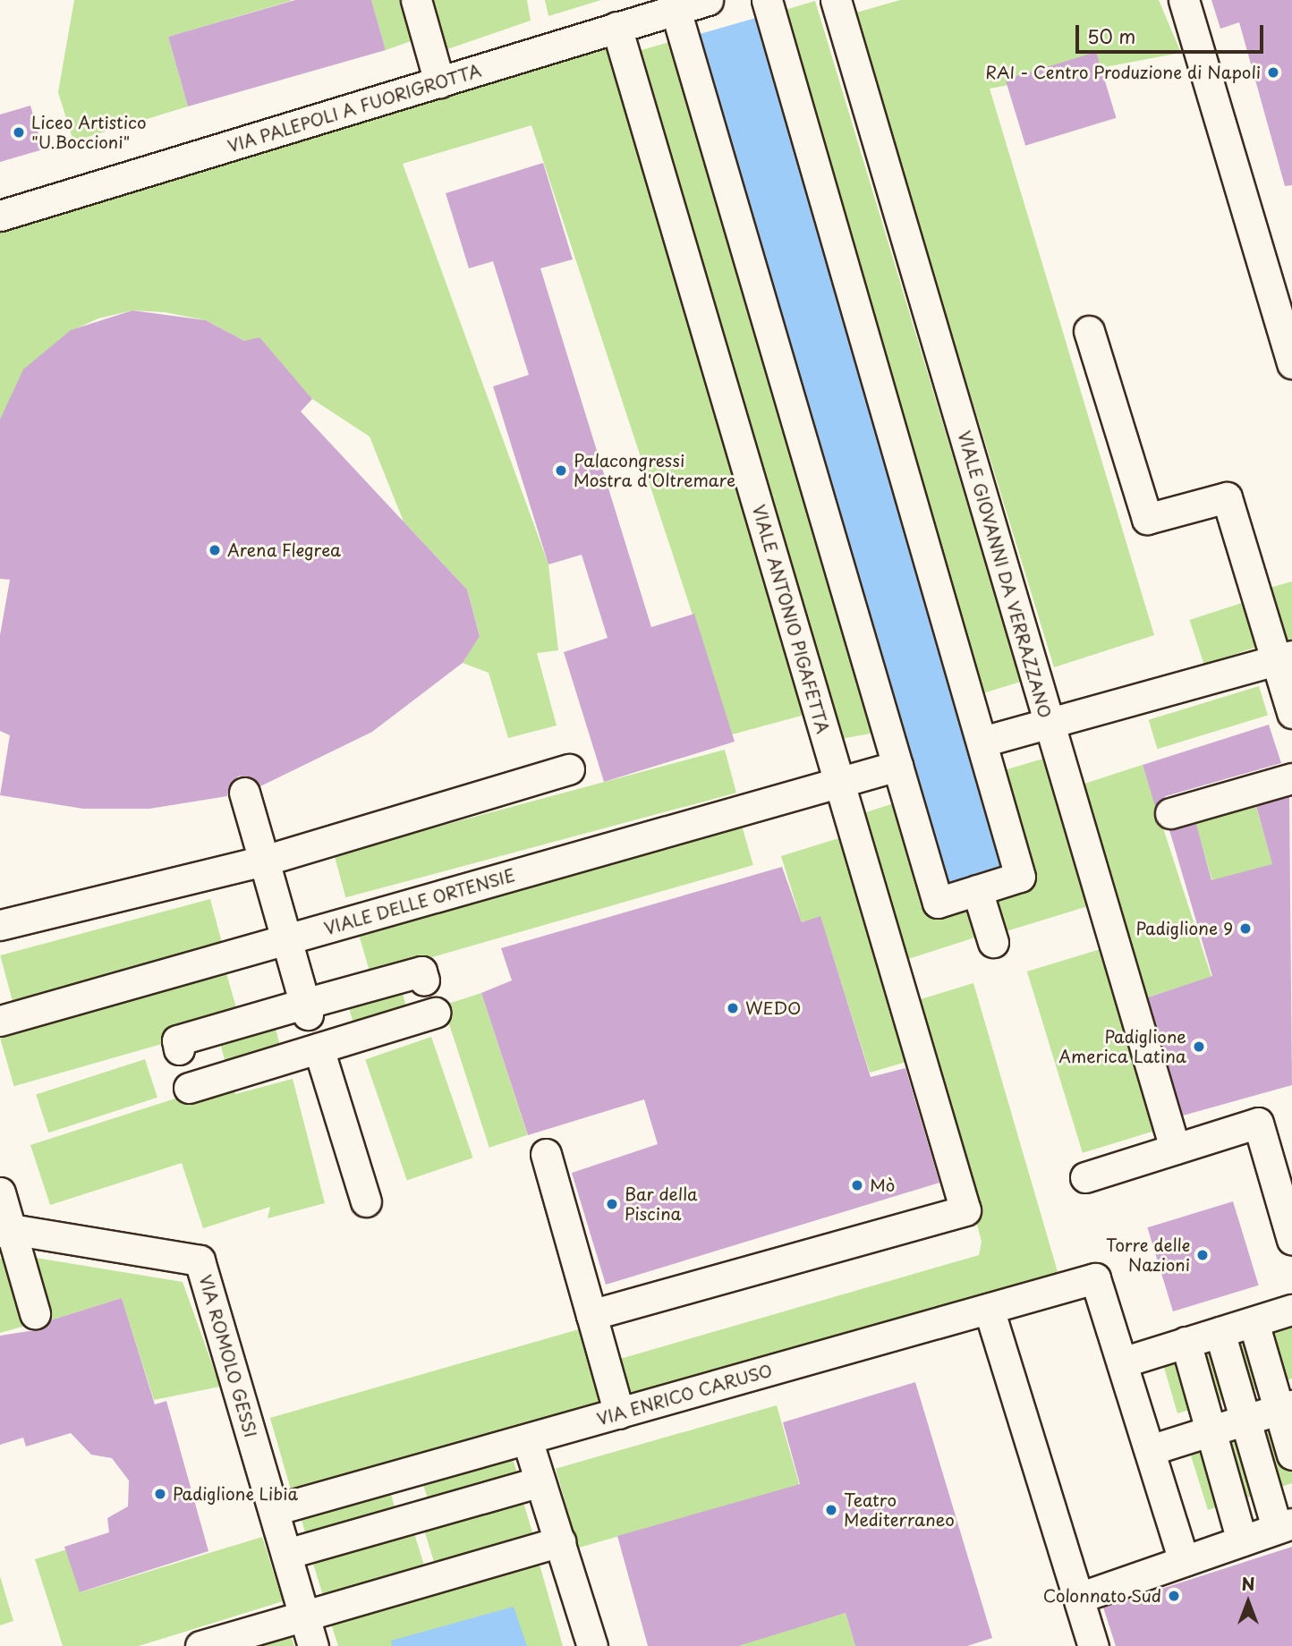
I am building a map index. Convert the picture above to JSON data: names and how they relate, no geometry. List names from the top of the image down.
{
  "streets": {
    "street": [
      "VIA PALEPOLI A FUORIGROTTA",
      "VIALE GIOVANNI DA VERRAZZANO",
      "VIALE ANTONIO PIGAFETTA",
      "VIALE DELLE ORTENSIE",
      "VIA ROMOLO GESSI",
      "VIA ENRICO CARUSO"
    ]
  },
  "crossings": [
    ["VIA PALEPOLI A FUORIGROTTA", "VIALE ANTONIO PIGAFETTA"],
    ["VIALE ANTONIO PIGAFETTA", "VIALE DELLE ORTENSIE"],
    ["VIA ROMOLO GESSI", "VIA ENRICO CARUSO"]
  ],
  "places": [
    "RAI - Centro Produzione di Napoli",
    "Liceo Artistico \"U.Boccioni\"",
    "Palacongressi Mostra d'Oltremare",
    "Arena Flegrea",
    "Padiglione 9",
    "WEDO",
    "Padiglione America Latina",
    "Mò",
    "Bar della Piscina",
    "Torre delle Nazioni",
    "Padiglione Libia",
    "Teatro Mediterraneo",
    "Colonnato Sud"
  ],
  "scale_bar": "50 m",
  "north": "top"
}
